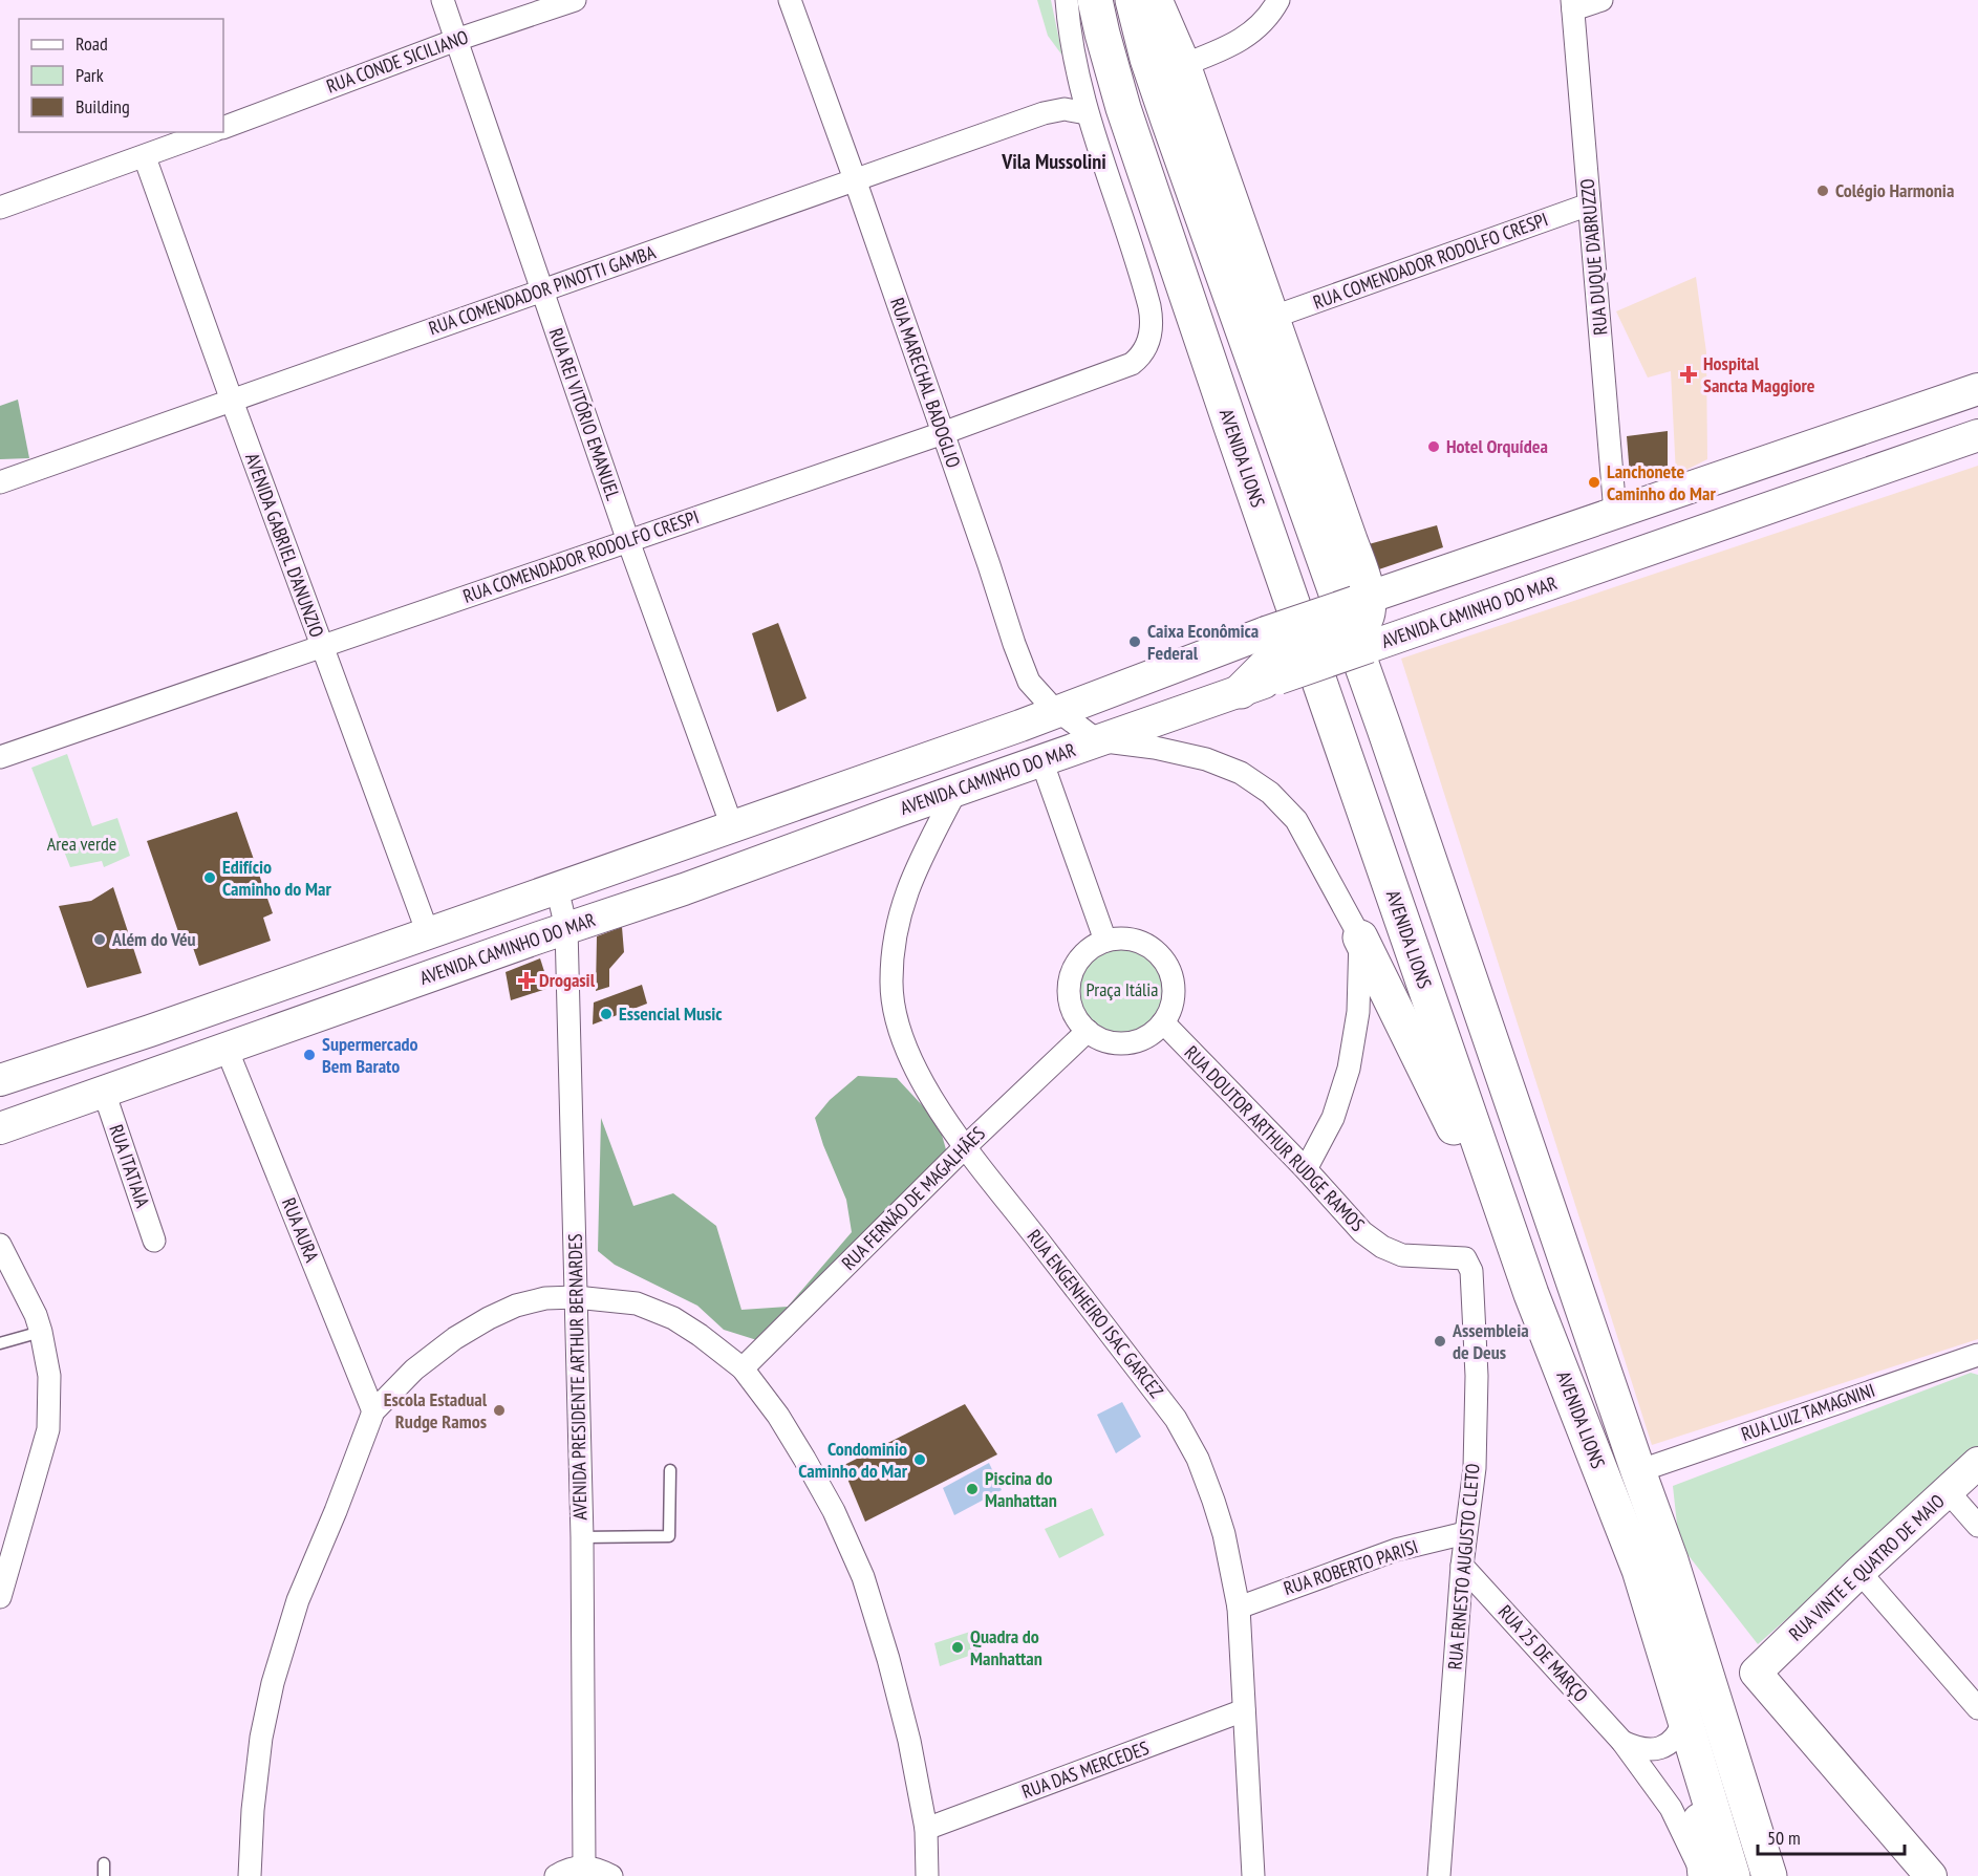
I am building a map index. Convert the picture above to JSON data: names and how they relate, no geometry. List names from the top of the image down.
{
  "streets": {
    "highway": ["AVENIDA LIONS"],
    "main road": ["AVENIDA CAMINHO DO MAR", "RUA VINTE E QUATRO DE MAIO"],
    "street": [
      "RUA CONDE SICILIANO",
      "RUA DUQUE D'ABRUZZO",
      "RUA COMENDADOR RODOLFO CRESPI",
      "RUA COMENDADOR PINOTTI GAMBA",
      "RUA MARECHAL BADOGLIO",
      "RUA REI VITÓRIO EMANUEL",
      "AVENIDA GABRIEL D'ANUNZIO",
      "RUA DOUTOR ARTHUR RUDGE RAMOS",
      "RUA ITATIAIA",
      "RUA FERNÃO DE MAGALHÃES",
      "RUA AURA",
      "RUA ENGENHEIRO ISAC GARCEZ",
      "AVENIDA PRESIDENTE ARTHUR BERNARDES",
      "RUA LUIZ TAMAGNINI",
      "RUA ERNESTO AUGUSTO CLETO",
      "RUA ROBERTO PARISI",
      "RUA 25 DE MARÇO",
      "RUA DAS MERCEDES"
    ]
  },
  "crossings": [
    ["RUA CONDE SICILIANO", "RUA REI VITÓRIO EMANUEL"],
    ["RUA DUQUE D'ABRUZZO", "RUA COMENDADOR RODOLFO CRESPI"],
    ["RUA COMENDADOR RODOLFO CRESPI", "RUA COMENDADOR PINOTTI GAMBA"],
    ["RUA COMENDADOR RODOLFO CRESPI", "RUA MARECHAL BADOGLIO"],
    ["RUA COMENDADOR RODOLFO CRESPI", "RUA REI VITÓRIO EMANUEL"],
    ["RUA COMENDADOR RODOLFO CRESPI", "AVENIDA GABRIEL D'ANUNZIO"],
    ["RUA COMENDADOR PINOTTI GAMBA", "RUA MARECHAL BADOGLIO"],
    ["RUA COMENDADOR PINOTTI GAMBA", "RUA REI VITÓRIO EMANUEL"],
    ["RUA COMENDADOR PINOTTI GAMBA", "AVENIDA GABRIEL D'ANUNZIO"],
    ["RUA MARECHAL BADOGLIO", "AVENIDA CAMINHO DO MAR"],
    ["RUA REI VITÓRIO EMANUEL", "AVENIDA CAMINHO DO MAR"],
    ["AVENIDA LIONS", "RUA LUIZ TAMAGNINI"],
    ["AVENIDA GABRIEL D'ANUNZIO", "AVENIDA CAMINHO DO MAR"],
    ["AVENIDA CAMINHO DO MAR", "RUA ITATIAIA"],
    ["AVENIDA CAMINHO DO MAR", "RUA AURA"],
    ["AVENIDA CAMINHO DO MAR", "RUA ENGENHEIRO ISAC GARCEZ"],
    ["AVENIDA CAMINHO DO MAR", "AVENIDA PRESIDENTE ARTHUR BERNARDES"],
    ["RUA DOUTOR ARTHUR RUDGE RAMOS", "RUA FERNÃO DE MAGALHÃES"],
    ["RUA DOUTOR ARTHUR RUDGE RAMOS", "RUA ERNESTO AUGUSTO CLETO"],
    ["RUA FERNÃO DE MAGALHÃES", "RUA ENGENHEIRO ISAC GARCEZ"],
    ["RUA ENGENHEIRO ISAC GARCEZ", "RUA ROBERTO PARISI"],
    ["RUA ENGENHEIRO ISAC GARCEZ", "RUA DAS MERCEDES"],
    ["RUA ERNESTO AUGUSTO CLETO", "RUA ROBERTO PARISI"],
    ["RUA ERNESTO AUGUSTO CLETO", "RUA 25 DE MARÇO"]
  ],
  "districts": ["Vila Mussolini"],
  "parks": ["Area verde", "Praça Itália"],
  "places": {
    "other": [
      "Colégio Harmonia",
      "Hotel Orquídea",
      "Lanchonete Caminho do Mar",
      "Caixa Econômica Federal",
      "Edifício Caminho do Mar",
      "Além do Véu",
      "Essencial Music",
      "Supermercado Bem Barato",
      "Assembleia de Deus",
      "Escola Estadual Rudge Ramos",
      "Condominio Caminho do Mar",
      "Piscina do Manhattan",
      "Quadra do Manhattan"
    ],
    "health": ["Hospital Sancta Maggiore", "Drogasil"]
  },
  "legend": ["Road", "Park", "Building"],
  "scale_bar": "50 m"
}
